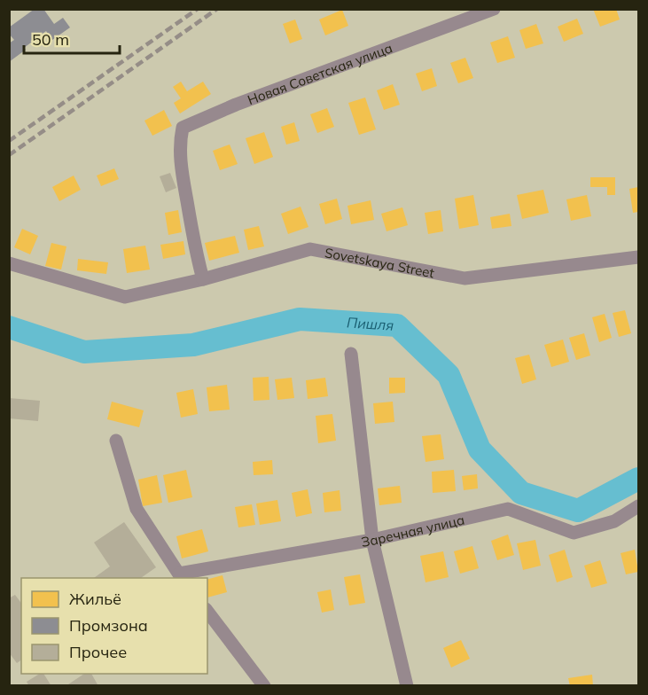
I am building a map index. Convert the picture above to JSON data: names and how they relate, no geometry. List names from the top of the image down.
{
  "streets": {
    "street": ["Новая Советская улица", "Sovetskaya Street", "Заречная улица"]
  },
  "crossings": [
    ["Новая Советская улица", "Sovetskaya Street"]
  ],
  "water": ["Пишля"],
  "legend": ["Жильё", "Промзона", "Прочее"],
  "scale_bar": "50 m"
}
